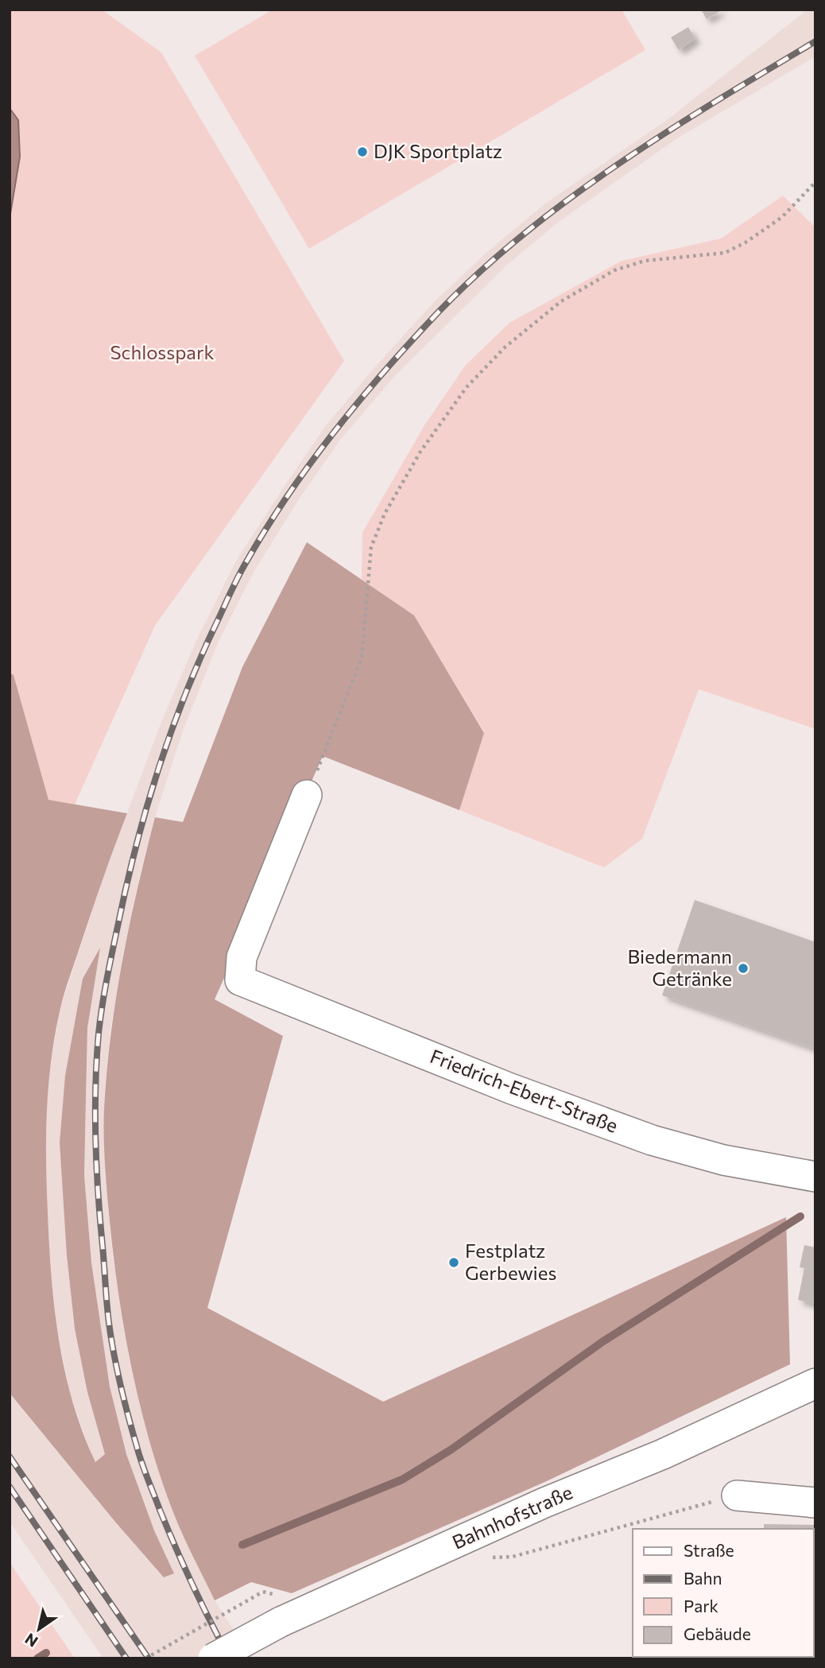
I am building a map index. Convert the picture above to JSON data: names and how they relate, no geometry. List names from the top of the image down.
{
  "streets": {
    "street": ["Friedrich-Ebert-Straße", "Bahnhofstraße"]
  },
  "parks": ["Schlosspark"],
  "places": ["DJK Sportplatz", "Biedermann Getränke", "Festplatz Gerbewies"],
  "legend": [
    "Straße",
    "Bahn",
    "Park",
    "Gebäude"
  ],
  "north": "bottom left"
}
